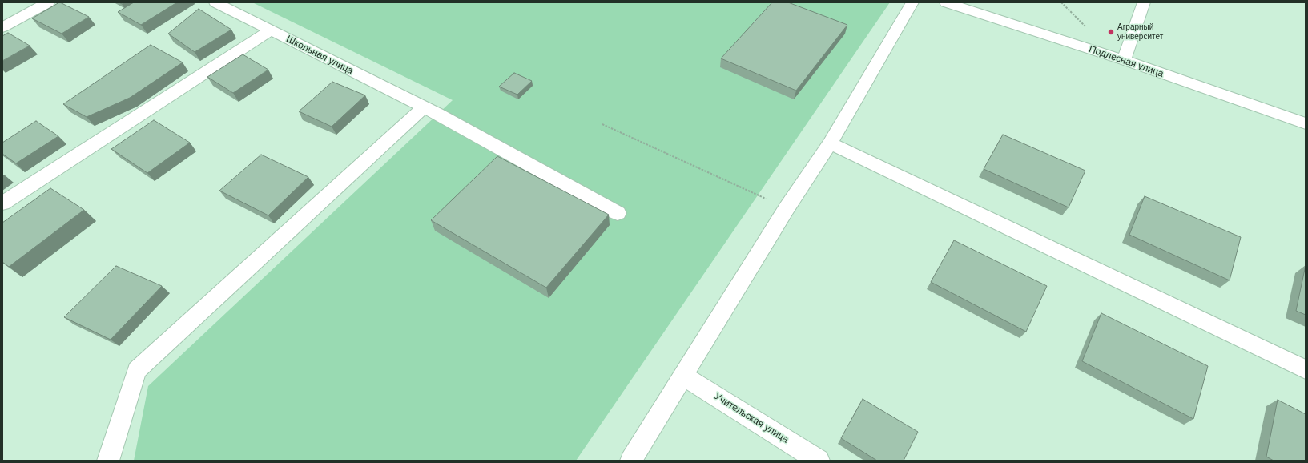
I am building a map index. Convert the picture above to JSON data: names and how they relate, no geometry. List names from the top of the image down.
{
  "streets": {
    "street": ["Школьная улица", "Подлесная улица", "Учительская улица"]
  },
  "places": ["Аграрный университет"]
}
